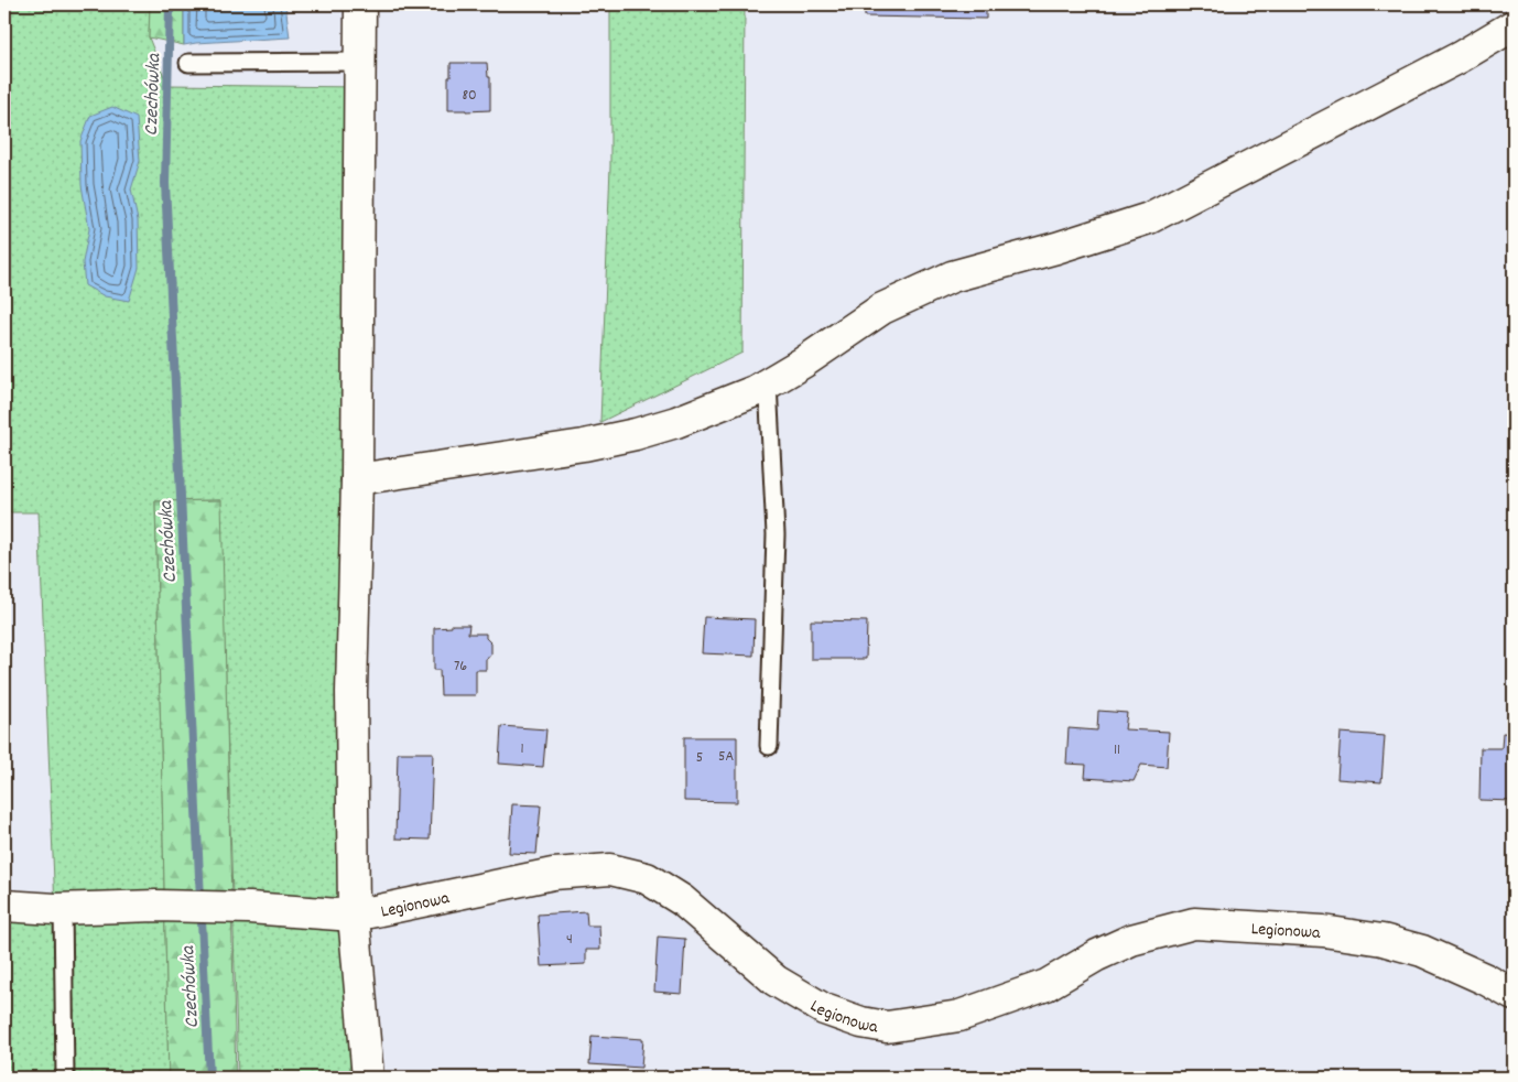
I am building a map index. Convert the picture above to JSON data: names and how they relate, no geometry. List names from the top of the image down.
{
  "streets": {
    "street": ["Legionowa"]
  },
  "water": ["Czechówka"],
  "house_numbers": [
    "80",
    "76",
    "1",
    "11",
    "5A",
    "5",
    "4"
  ]
}
